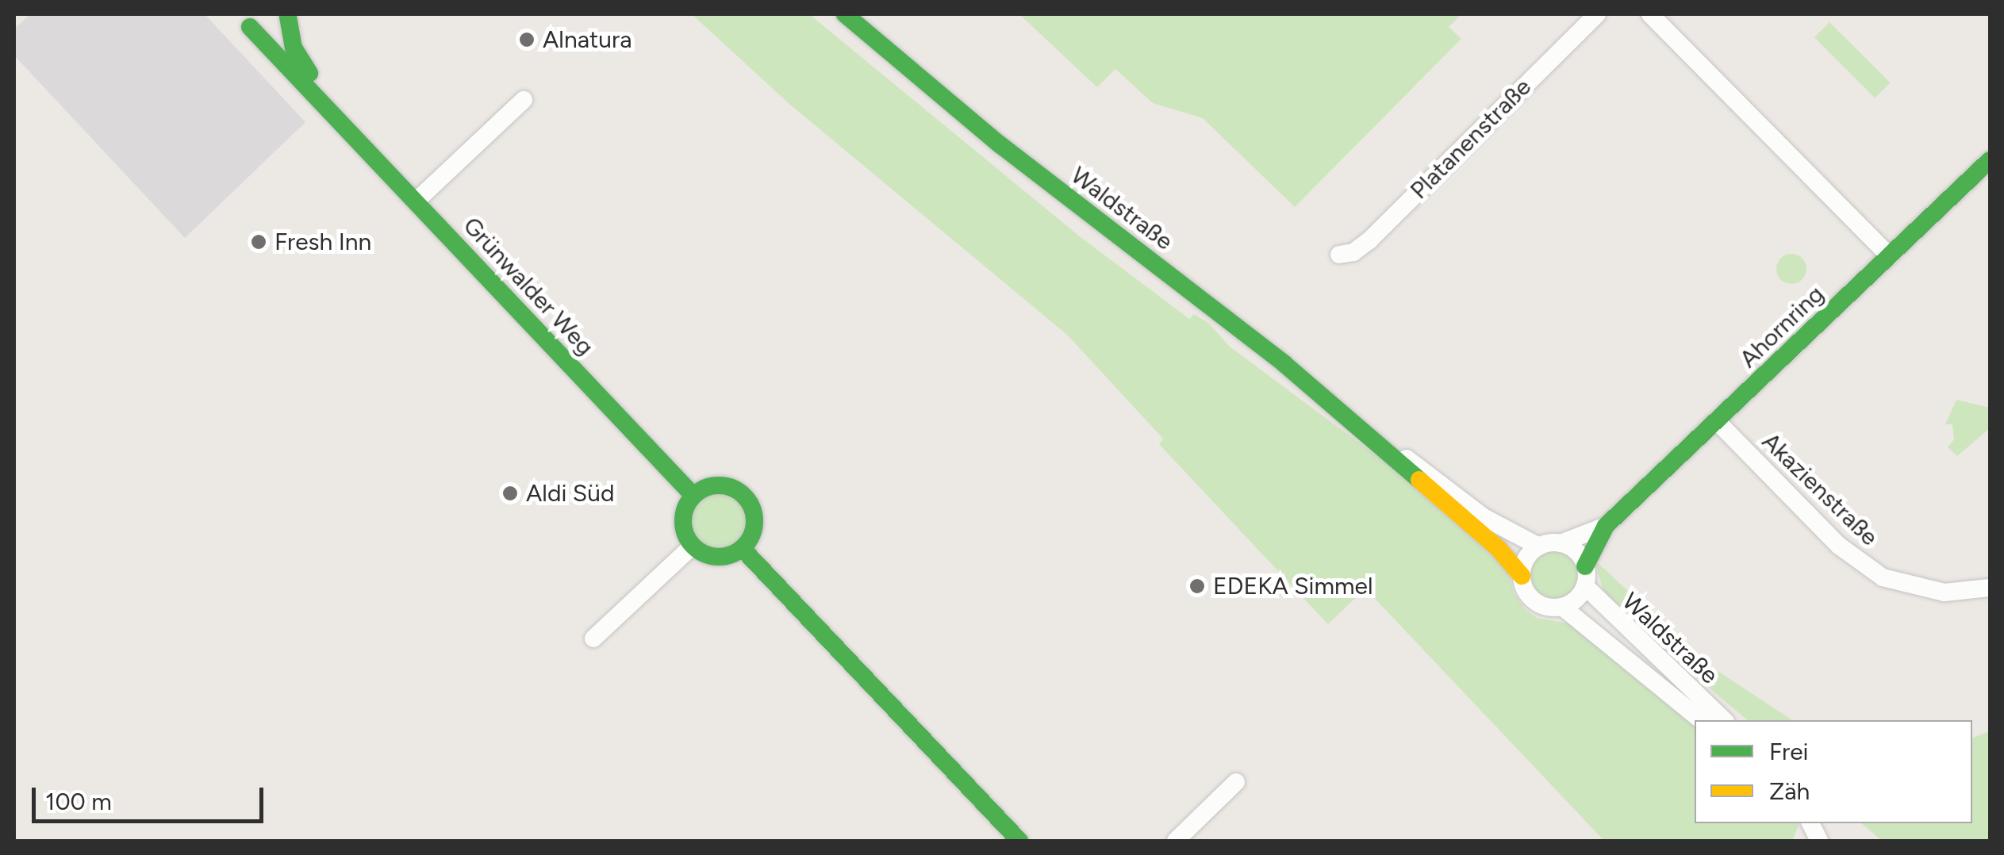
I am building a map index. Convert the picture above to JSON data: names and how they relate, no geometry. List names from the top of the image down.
{
  "streets": {
    "street": [
      "Platanenstraße",
      "Waldstraße",
      "Grünwalder Weg",
      "Ahornring",
      "Akazienstraße"
    ]
  },
  "crossings": [
    ["Waldstraße", "Ahornring"],
    ["Ahornring", "Akazienstraße"]
  ],
  "places": [
    "Alnatura",
    "Fresh Inn",
    "Aldi Süd",
    "EDEKA Simmel"
  ],
  "legend": ["Frei", "Zäh"],
  "scale_bar": "100 m"
}
